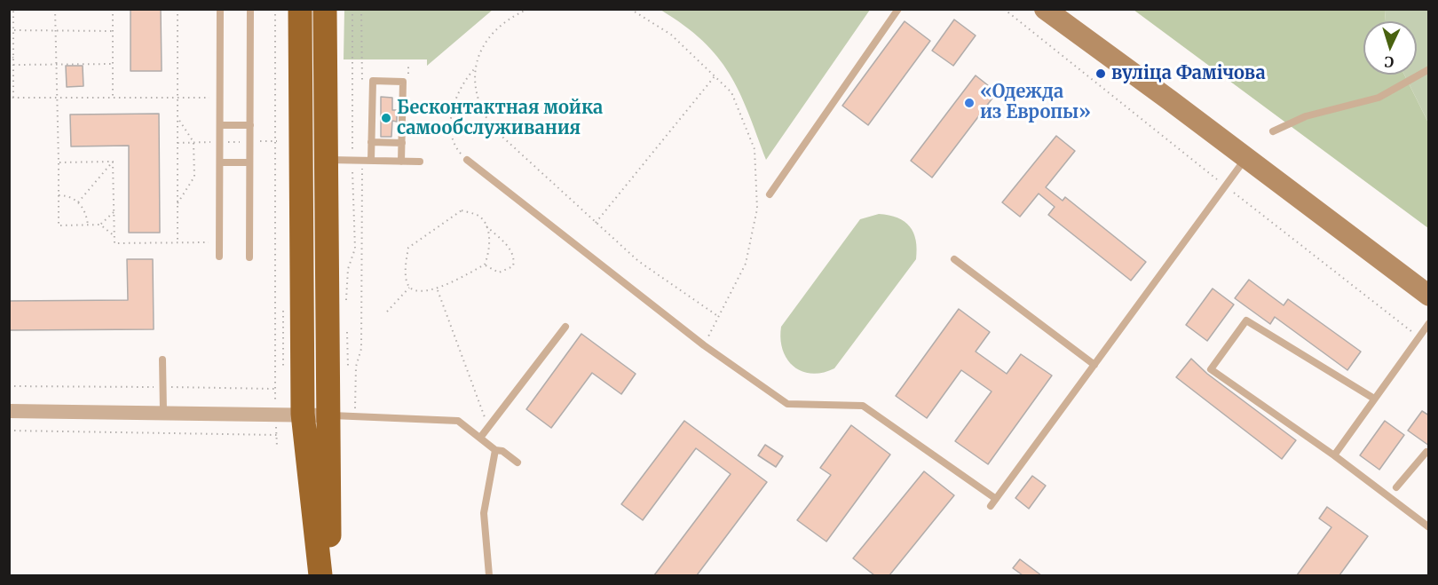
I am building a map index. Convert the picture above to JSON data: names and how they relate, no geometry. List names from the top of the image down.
{
  "places": ["вуліца Фамічова", "«Одежда из Европы»", "Бесконтактная мойка самообслуживания"],
  "north": "bottom"
}
